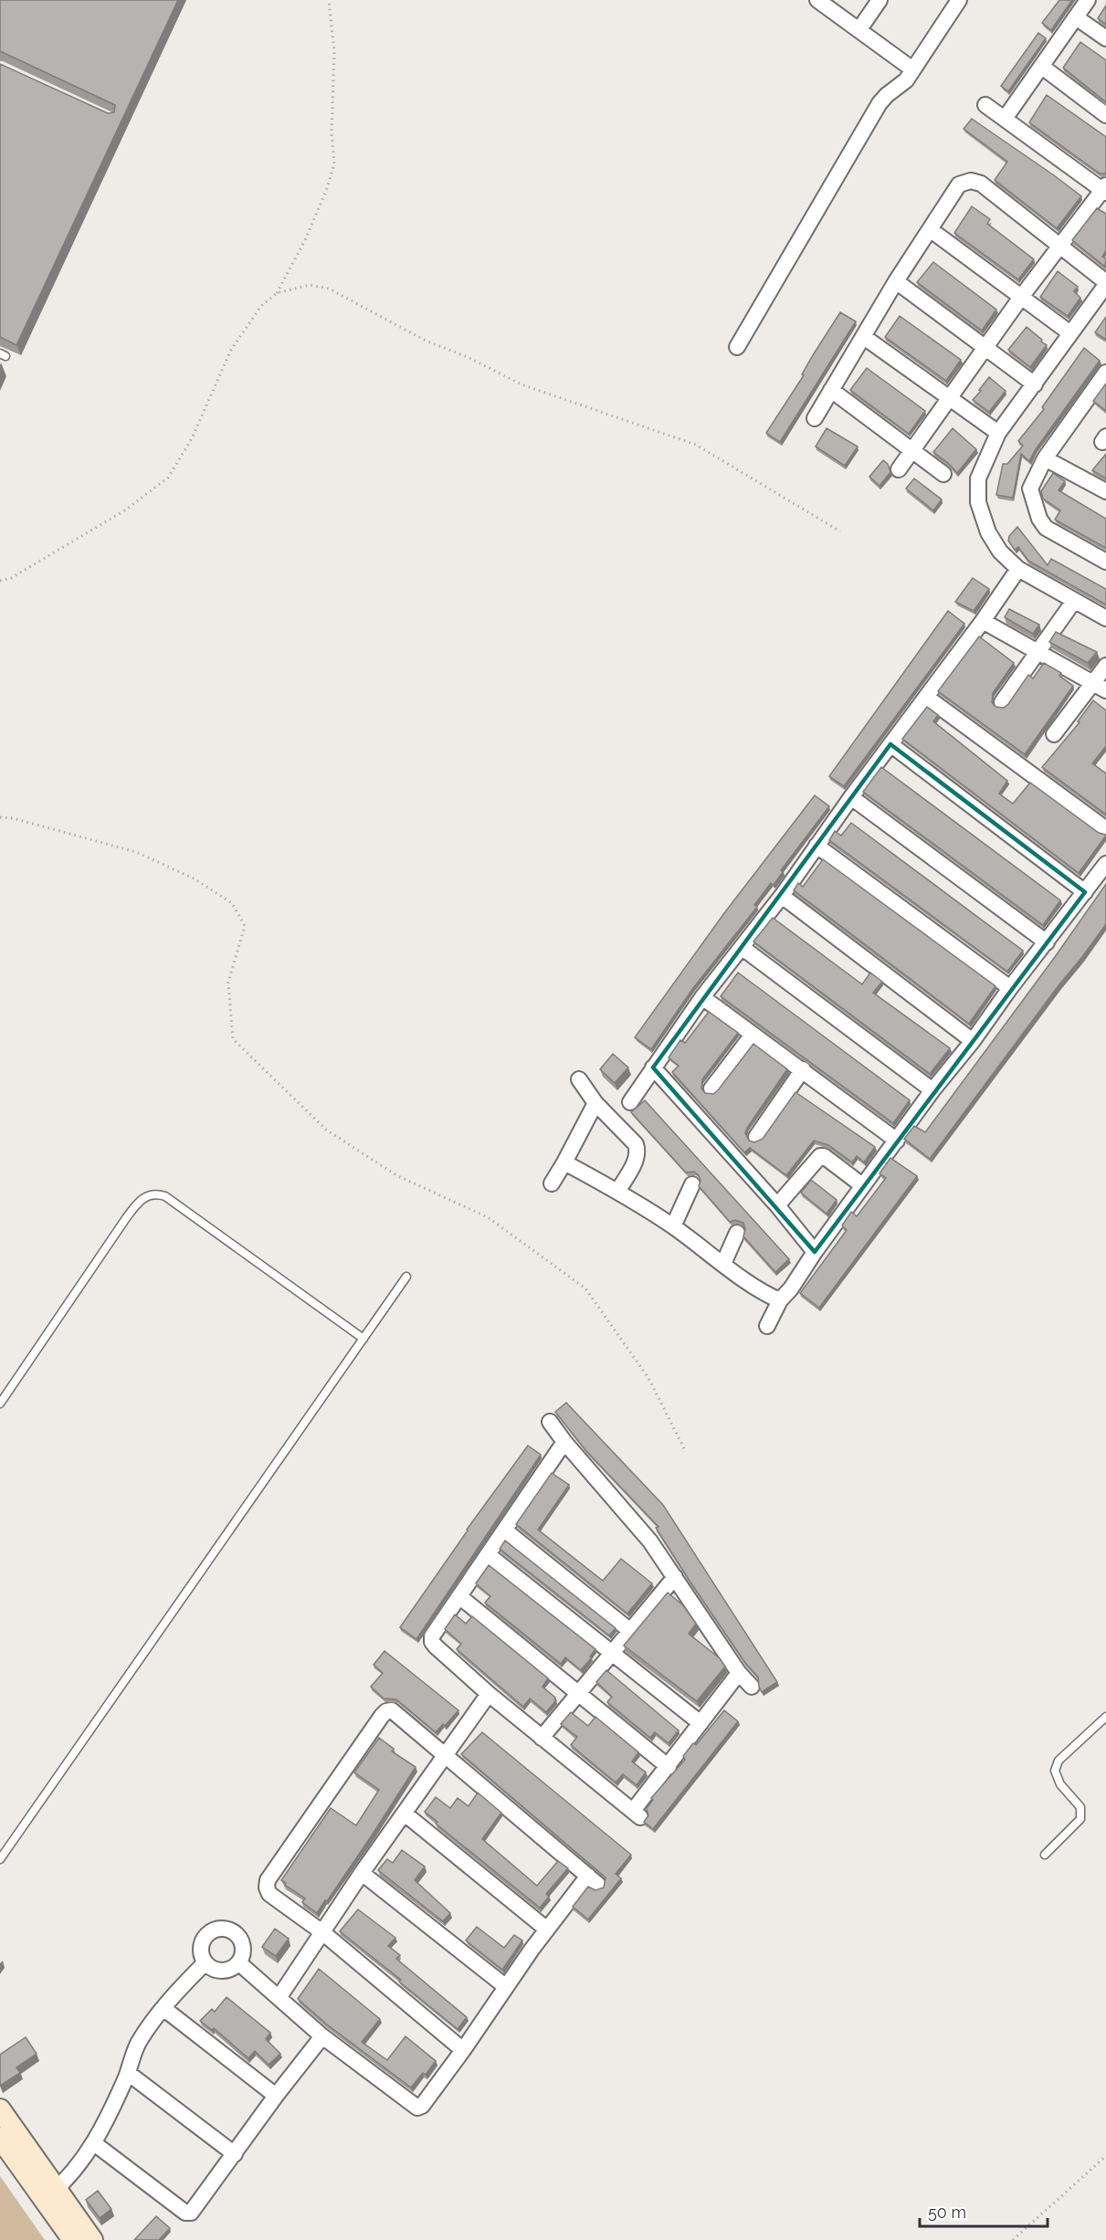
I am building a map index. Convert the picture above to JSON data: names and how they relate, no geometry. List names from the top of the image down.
{
  "scale_bar": "50 m"
}
